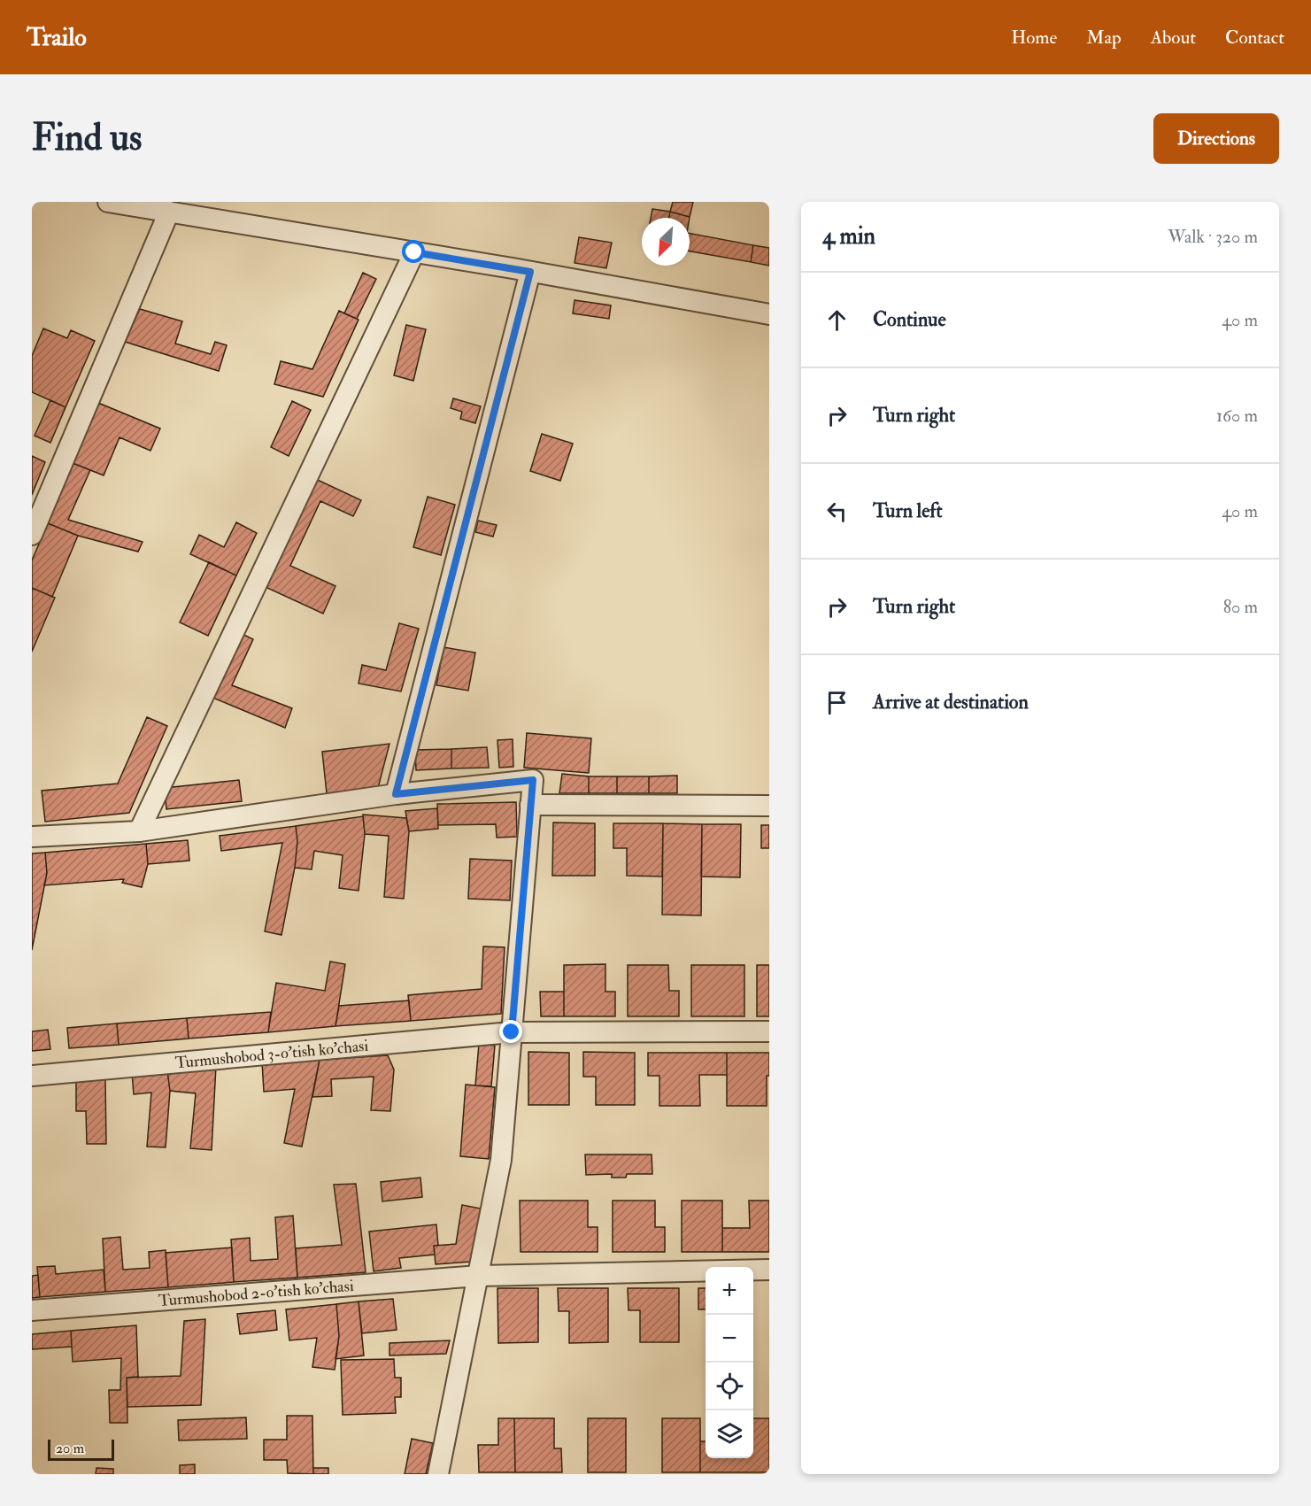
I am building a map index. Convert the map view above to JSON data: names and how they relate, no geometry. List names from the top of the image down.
{
  "streets": {
    "street": ["Turmushobod 3-o'tish ko'chasi", "Turmushobod 2-o'tish ko'chasi"]
  },
  "scale_bar": "20 m",
  "north": "bottom left",
  "page": {
    "header": "Trailo",
    "nav": [
      "Home",
      "Map",
      "About",
      "Contact"
    ],
    "buttons": "Directions",
    "title": "Find us",
    "heading": ["4 min", "Walk · 320 m"],
    "list": [
      ["Continue", "40 m"],
      ["Turn right", "160 m"],
      ["Turn left", "40 m"],
      ["Turn right", "80 m"],
      "Arrive at destination"
    ],
    "map_buttons": ["+", "−"],
    "scale": "20 m"
  }
}
